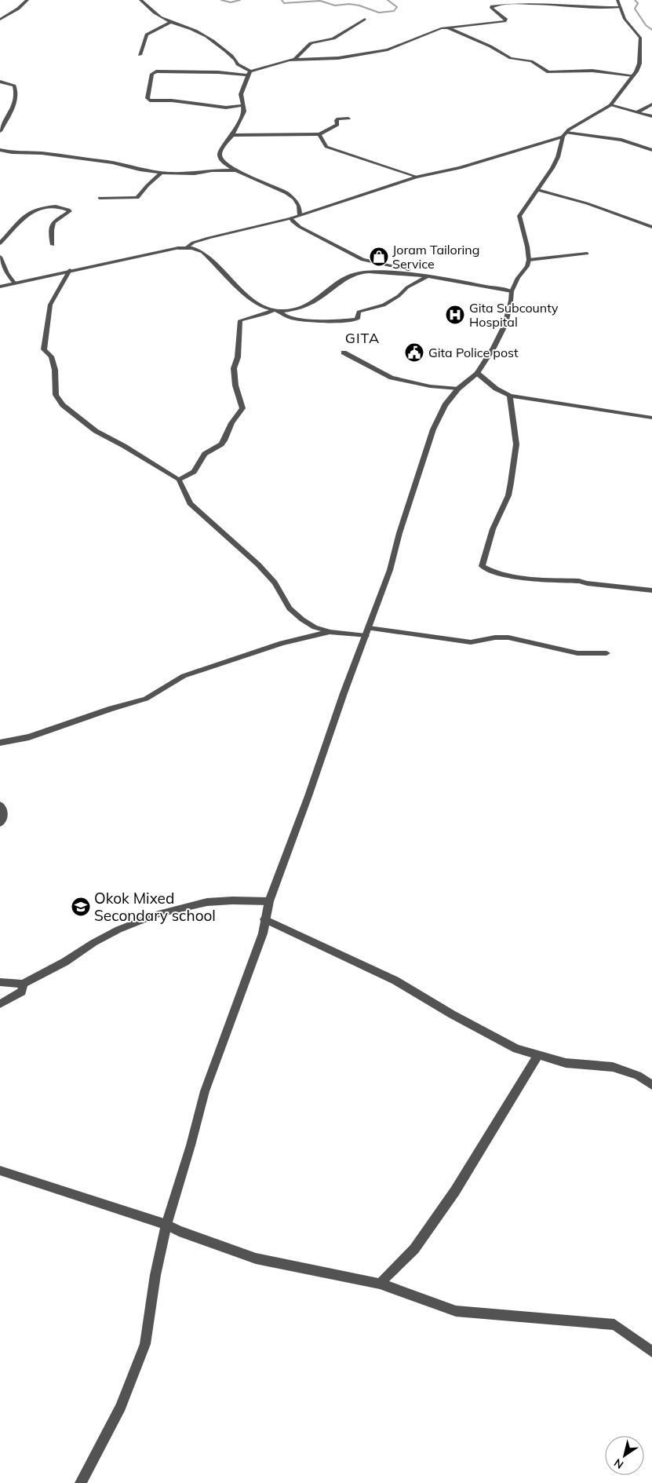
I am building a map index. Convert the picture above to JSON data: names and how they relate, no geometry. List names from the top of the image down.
{
  "districts": ["GITA"],
  "places": {
    "shop": ["Joram Tailoring Service"],
    "hospital": ["Gita Subcounty Hospital"],
    "public building": ["Gita Police post"],
    "school or university": ["Okok Mixed Secondary school"]
  },
  "north": "bottom left"
}
